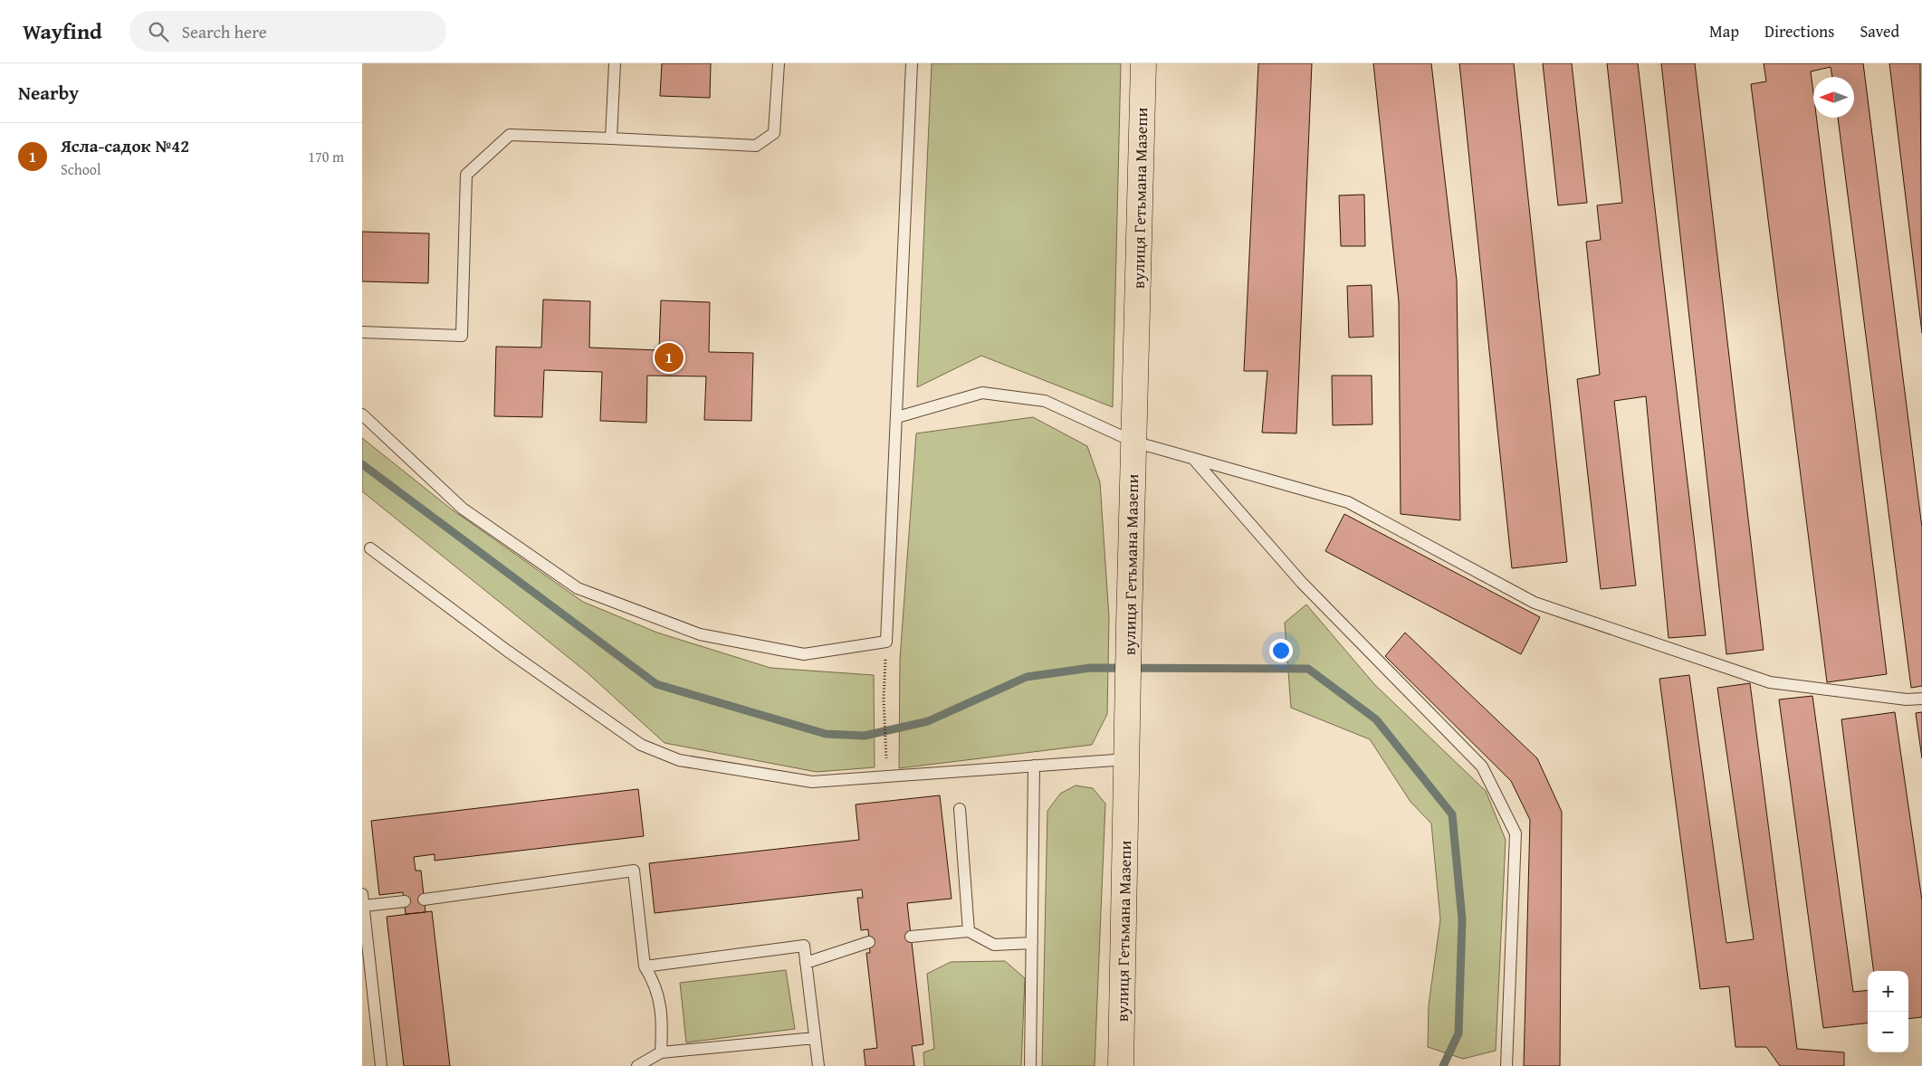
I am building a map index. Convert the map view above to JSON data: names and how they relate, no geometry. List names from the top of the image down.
{
  "streets": {
    "highway": ["вулиця Гетьмана Мазепи"]
  },
  "north": "left",
  "page": {
    "header": "Wayfind",
    "search": "Search here",
    "nav": ["Map", "Directions", "Saved"],
    "heading": "Nearby",
    "list": [
      {
        "mark": "1",
        "name": "Ясла-садок №42",
        "note": "School",
        "value": "170 m"
      }
    ],
    "pins": "1",
    "map_buttons": ["+", "−"]
  }
}
